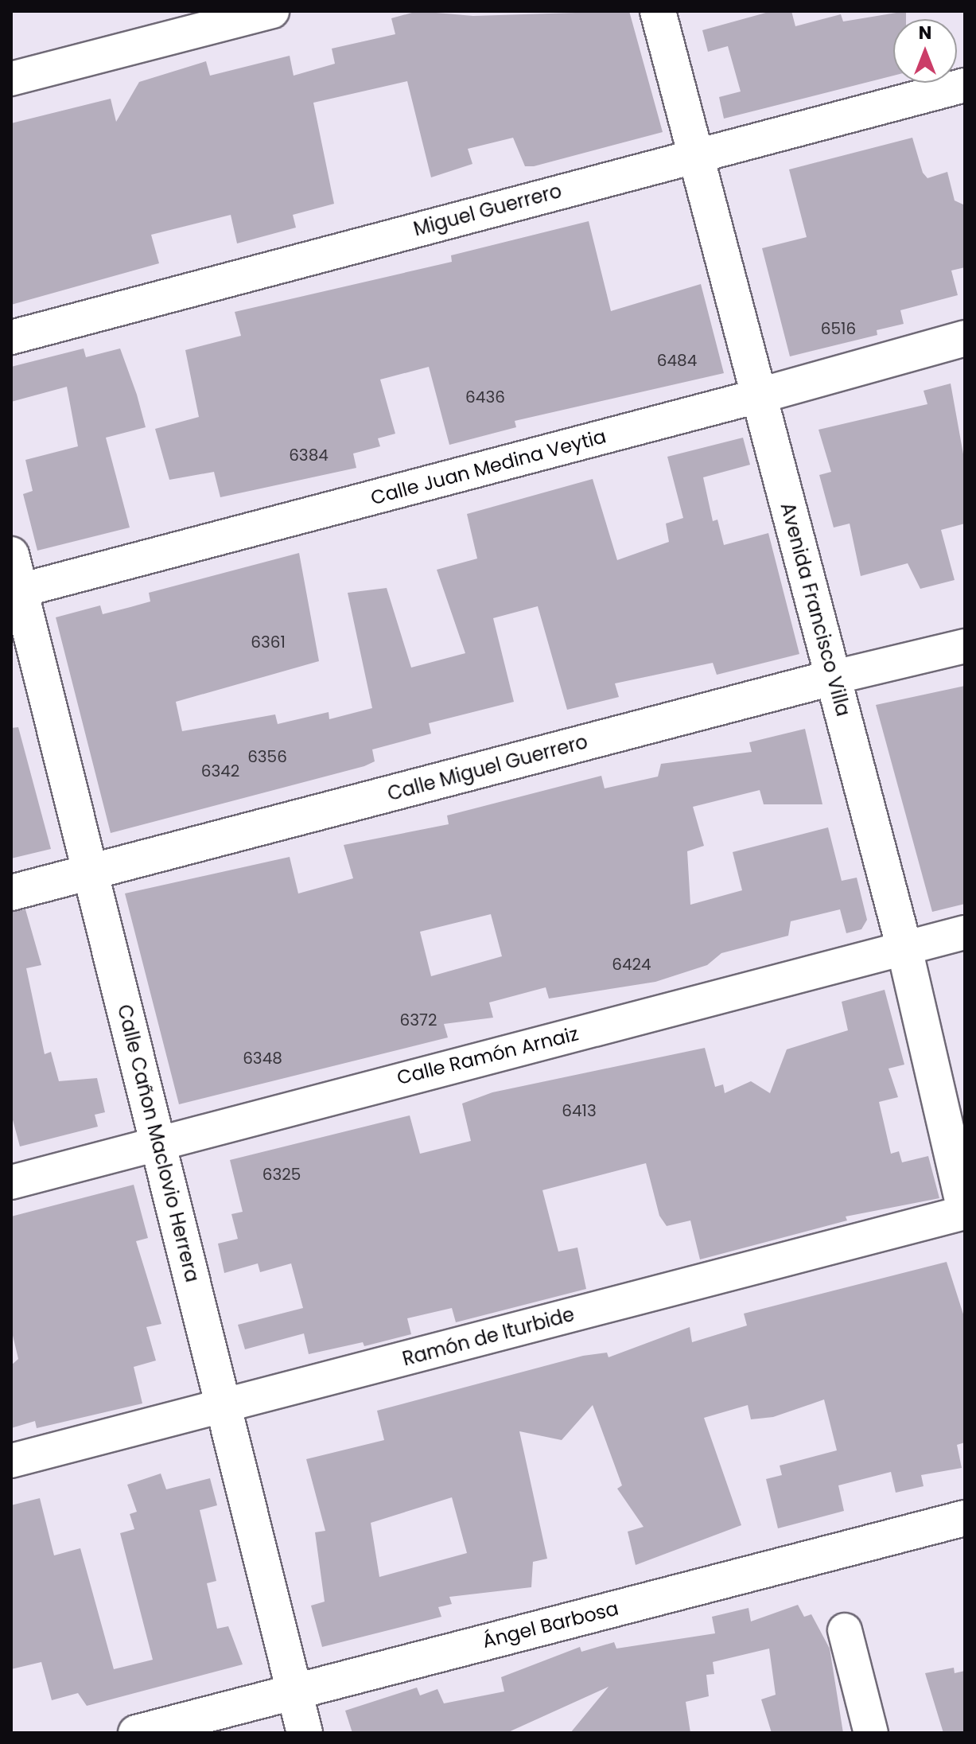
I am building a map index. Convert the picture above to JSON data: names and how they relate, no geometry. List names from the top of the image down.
{
  "streets": {
    "street": [
      "Miguel Guerrero",
      "Calle Juan Medina Veytia",
      "Avenida Francisco Villa",
      "Calle Miguel Guerrero",
      "Calle Ramón Arnaiz",
      "Calle Cañon Maclovio Herrera",
      "Ramón de Iturbide",
      "Ángel Barbosa"
    ]
  },
  "crossings": [
    ["Miguel Guerrero", "Avenida Francisco Villa"],
    ["Calle Juan Medina Veytia", "Avenida Francisco Villa"],
    ["Calle Juan Medina Veytia", "Calle Cañon Maclovio Herrera"],
    ["Avenida Francisco Villa", "Calle Miguel Guerrero"],
    ["Avenida Francisco Villa", "Calle Ramón Arnaiz"],
    ["Avenida Francisco Villa", "Ramón de Iturbide"],
    ["Calle Miguel Guerrero", "Calle Cañon Maclovio Herrera"],
    ["Calle Ramón Arnaiz", "Calle Cañon Maclovio Herrera"],
    ["Calle Cañon Maclovio Herrera", "Ramón de Iturbide"],
    ["Calle Cañon Maclovio Herrera", "Ángel Barbosa"]
  ],
  "house_numbers": [
    "6516",
    "6484",
    "6436",
    "6384",
    "6361",
    "6356",
    "6342",
    "6424",
    "6372",
    "6348",
    "6413",
    "6325"
  ],
  "north": "top"
}
